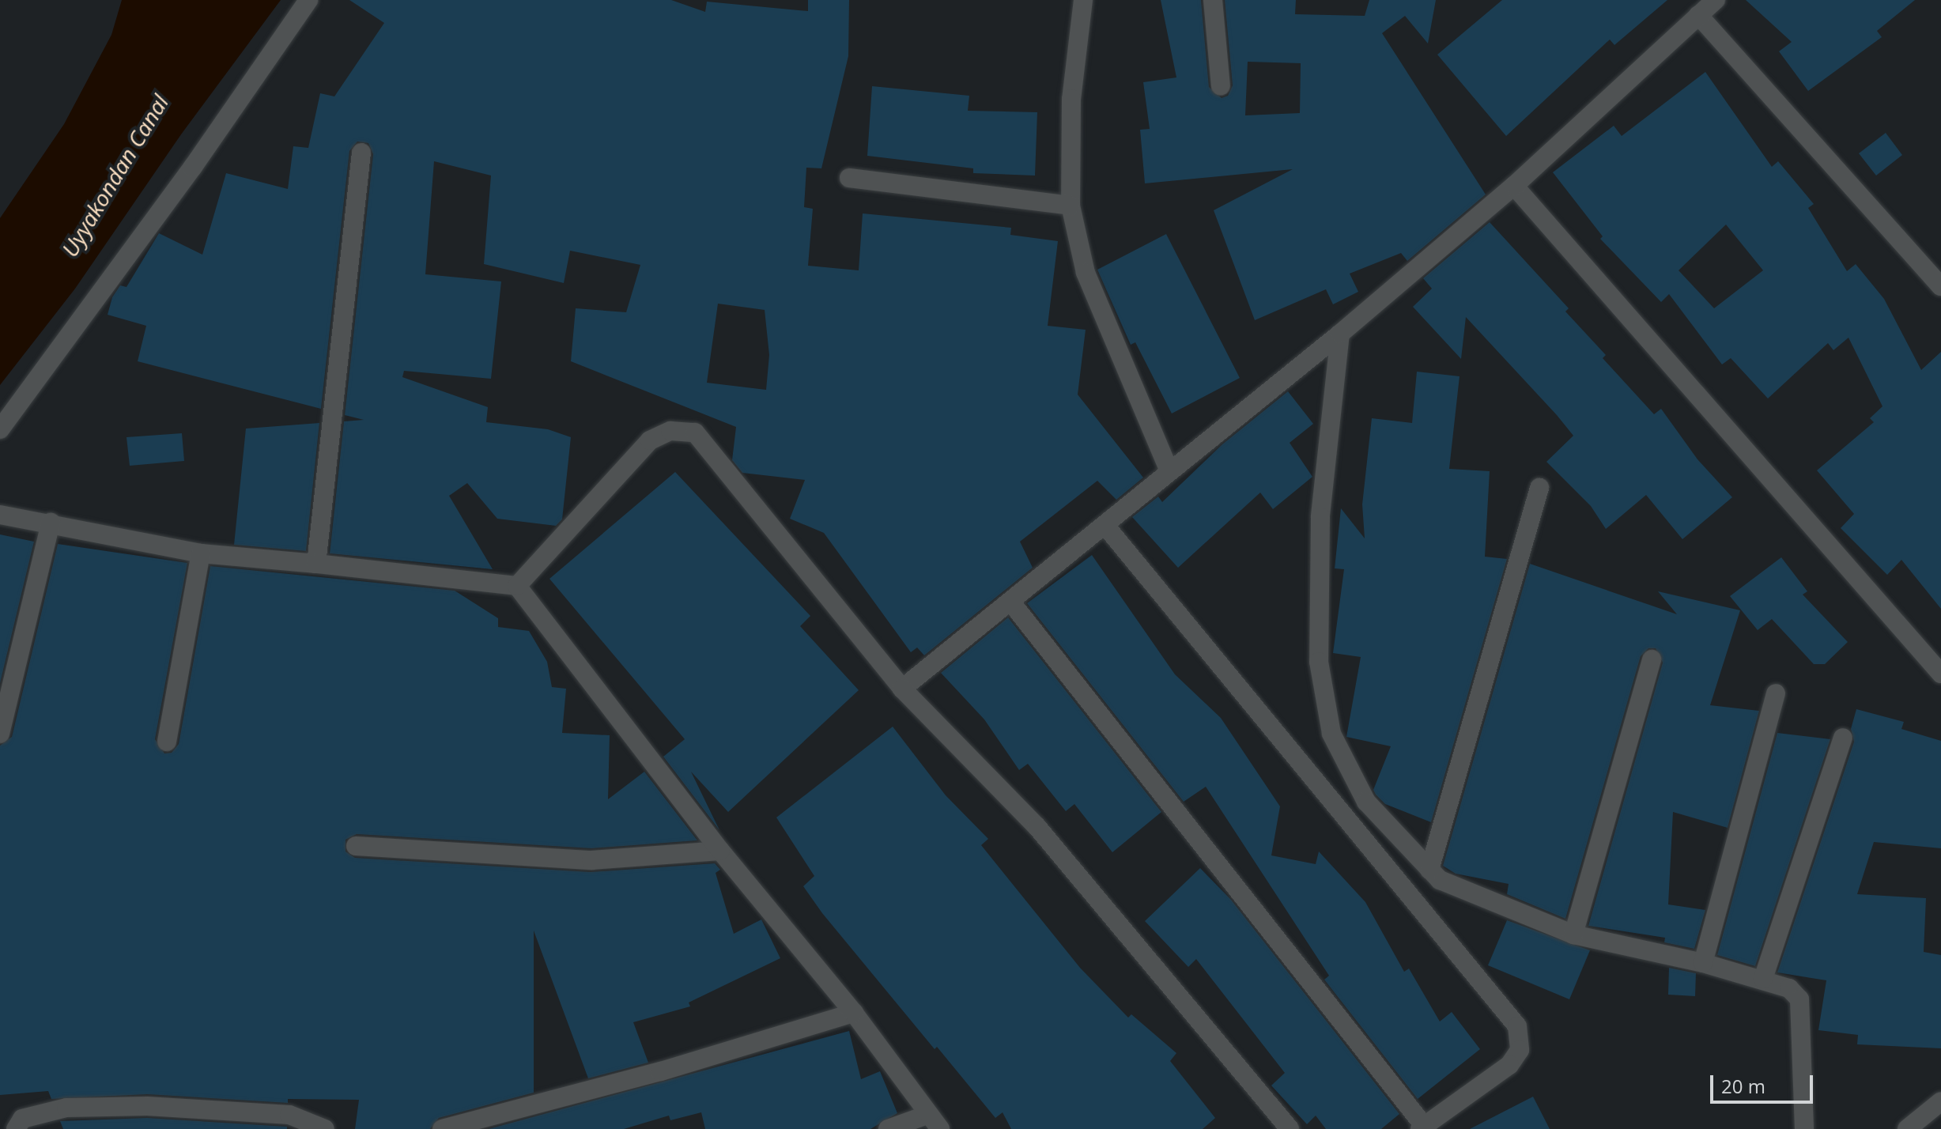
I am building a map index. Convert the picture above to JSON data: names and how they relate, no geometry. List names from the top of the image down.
{
  "water": ["Uyyakondan Canal"],
  "scale_bar": "20 m"
}
